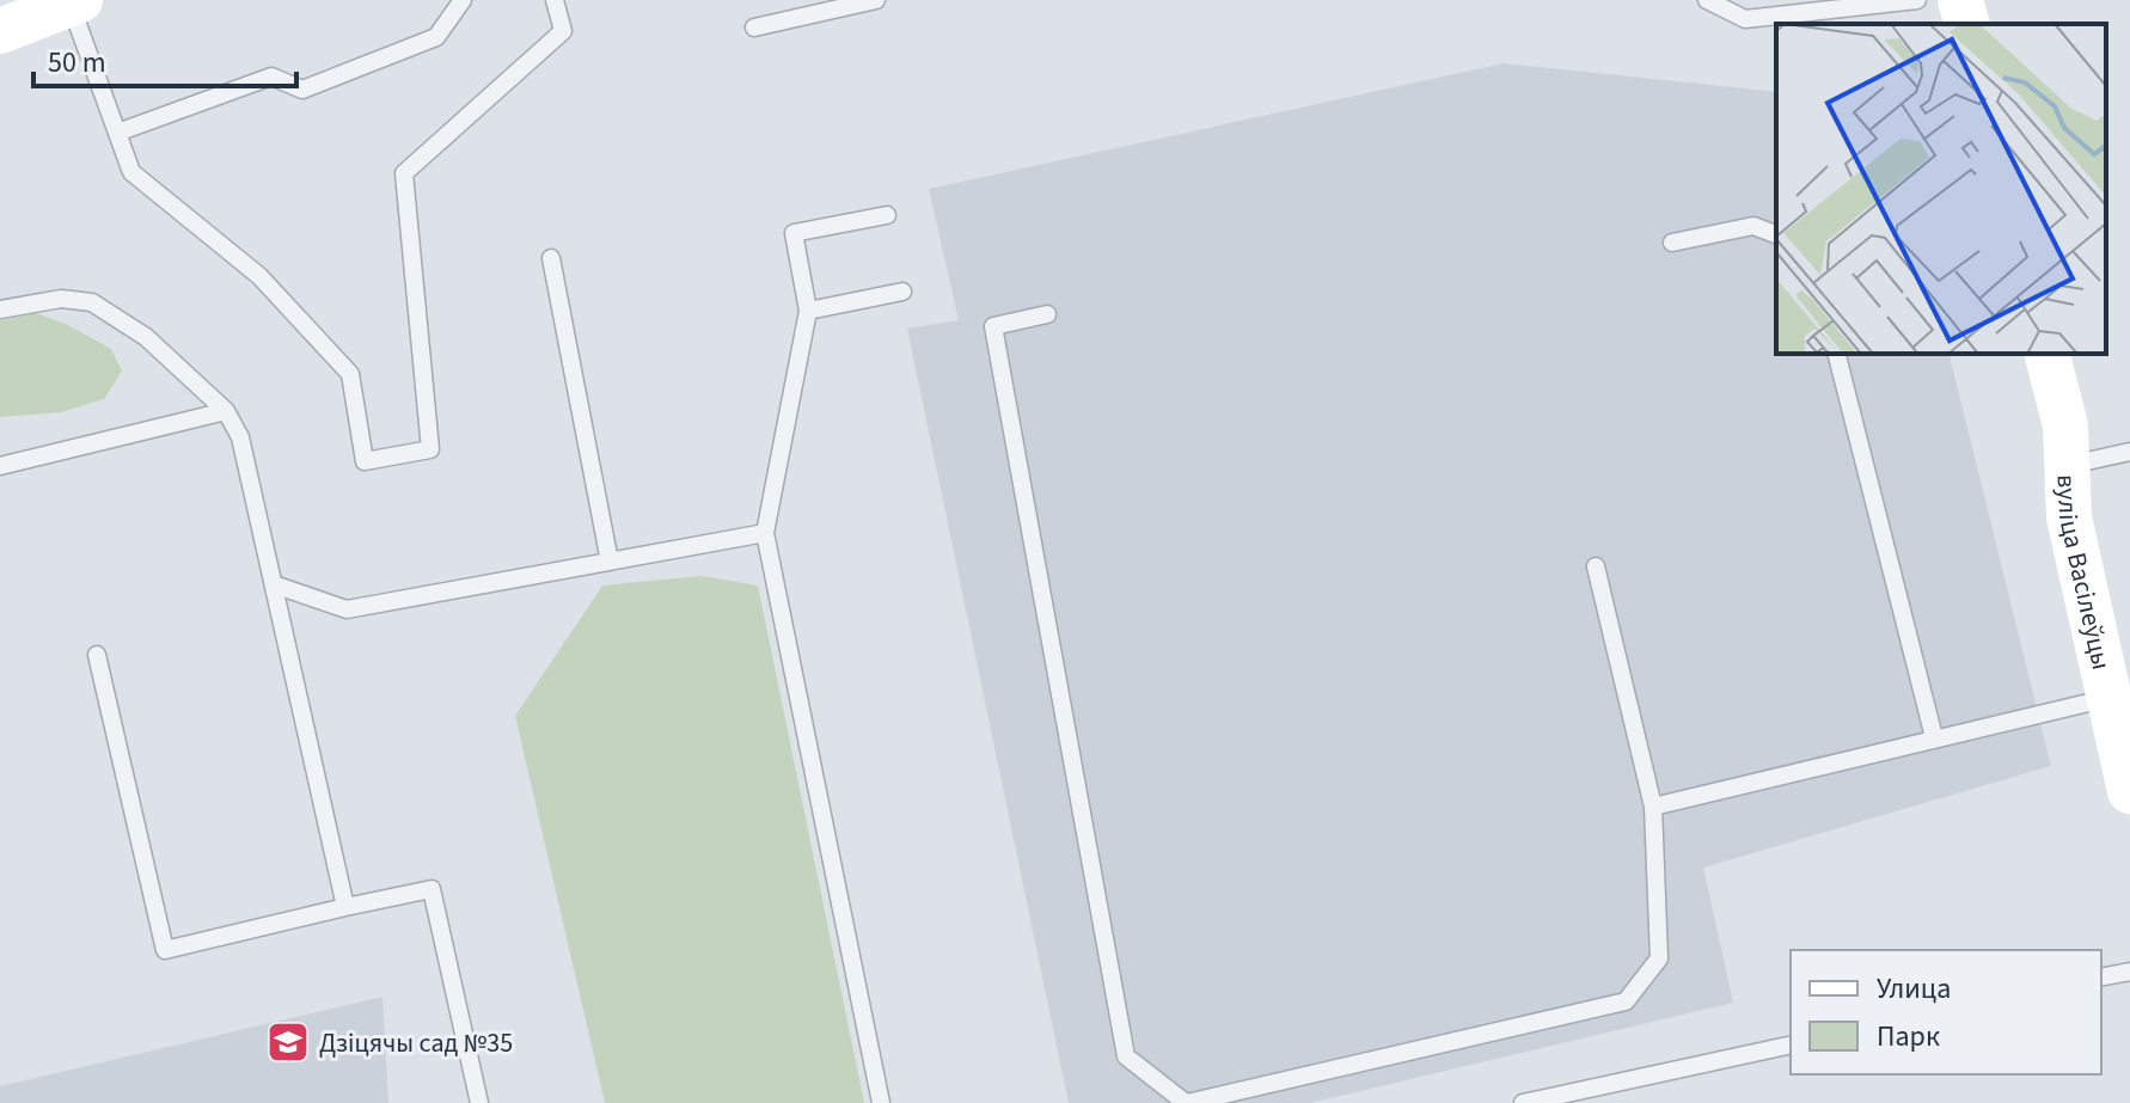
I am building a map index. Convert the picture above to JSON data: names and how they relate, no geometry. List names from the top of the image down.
{
  "streets": {
    "street": ["вуліца Васілеўцы"]
  },
  "places": {
    "school or university": ["Дзіцячы сад №35"]
  },
  "legend": ["Улица", "Парк"],
  "scale_bar": "50 m"
}
